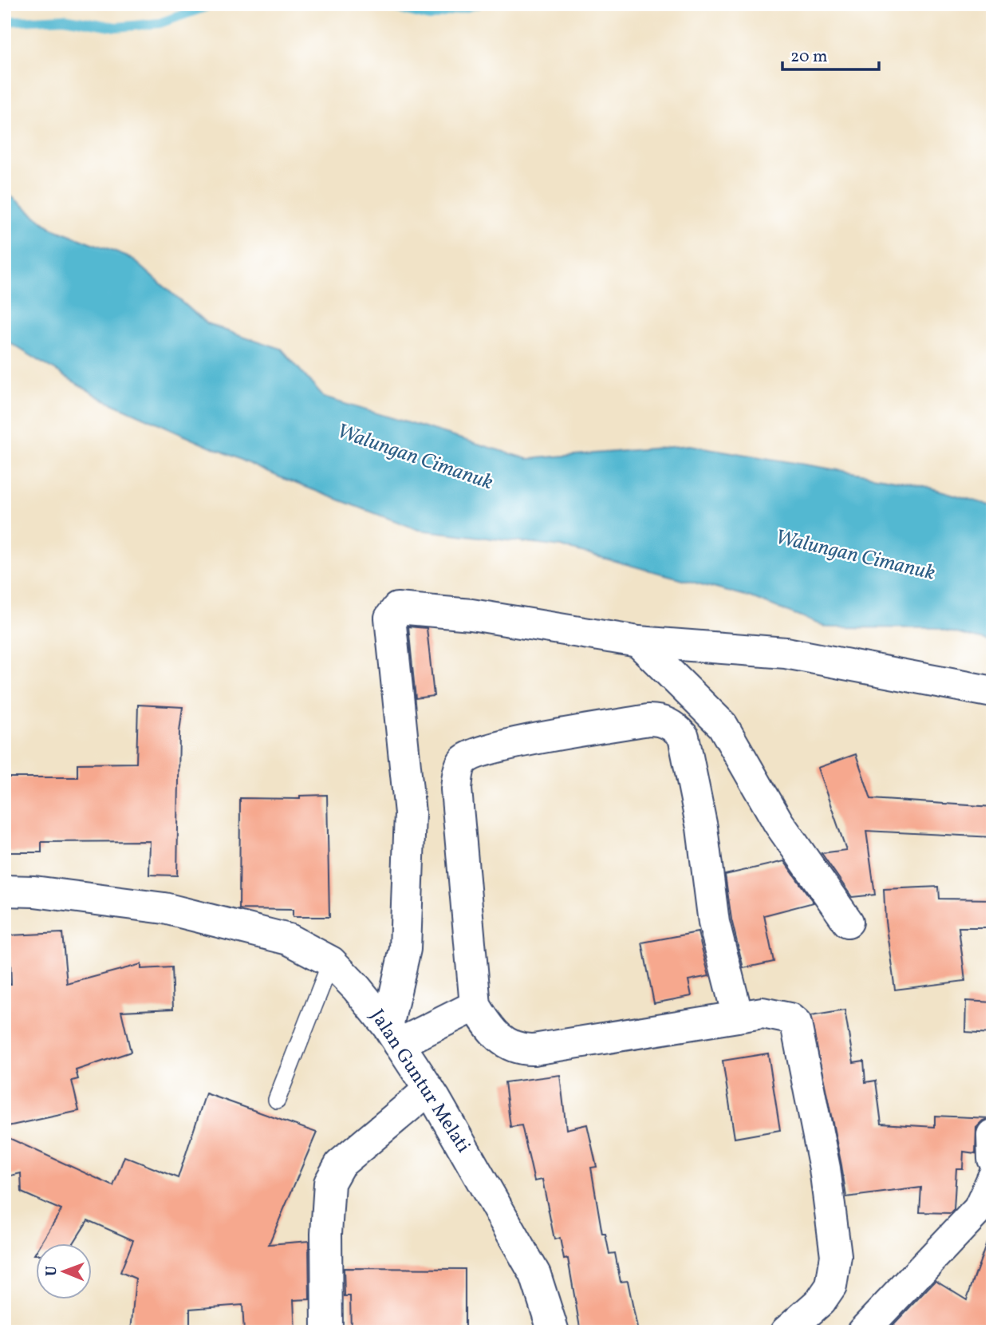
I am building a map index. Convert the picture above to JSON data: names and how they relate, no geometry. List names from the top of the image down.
{
  "streets": {
    "street": ["Jalan Guntur Melati"]
  },
  "water": ["Walungan Cimanuk"],
  "scale_bar": "20 m",
  "north": "left"
}
